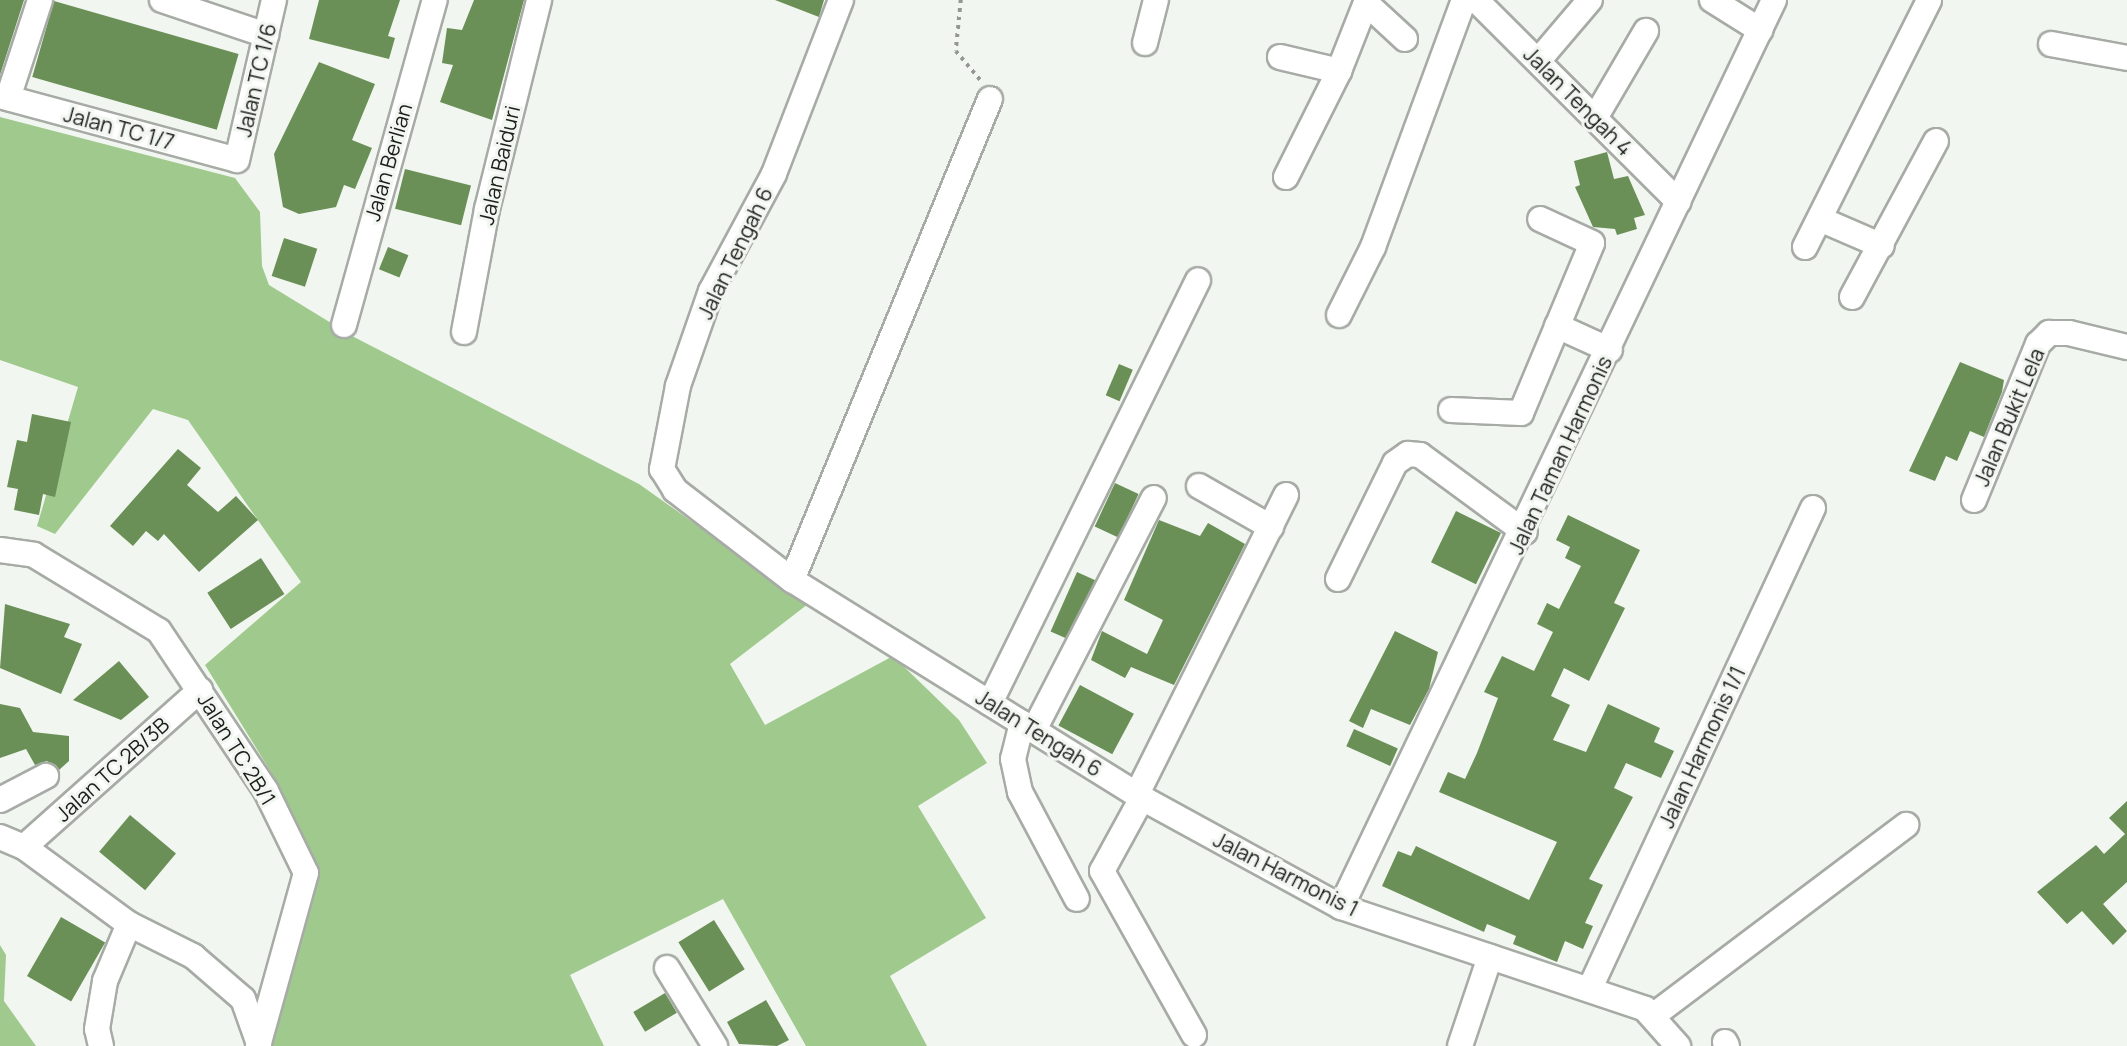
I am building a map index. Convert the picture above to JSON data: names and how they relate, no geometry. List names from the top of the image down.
{
  "streets": {
    "street": [
      "Jalan TC 1/6",
      "Jalan Tengah 4",
      "Jalan TC 1/7",
      "Jalan Berlian",
      "Jalan Baiduri",
      "Jalan Tengah 6",
      "Jalan Bukit Lela",
      "Jalan Taman Harmonis",
      "Jalan Harmonis 1/1",
      "Jalan TC 2B/1",
      "Jalan TC 2B/3B",
      "Jalan Harmonis 1"
    ]
  },
  "crossings": [
    ["Jalan TC 1/6", "Jalan TC 1/7"],
    ["Jalan Tengah 4", "Jalan Taman Harmonis"],
    ["Jalan Tengah 6", "Jalan Harmonis 1"],
    ["Jalan Taman Harmonis", "Jalan Harmonis 1"],
    ["Jalan Harmonis 1/1", "Jalan Harmonis 1"],
    ["Jalan TC 2B/1", "Jalan TC 2B/3B"]
  ]
}
